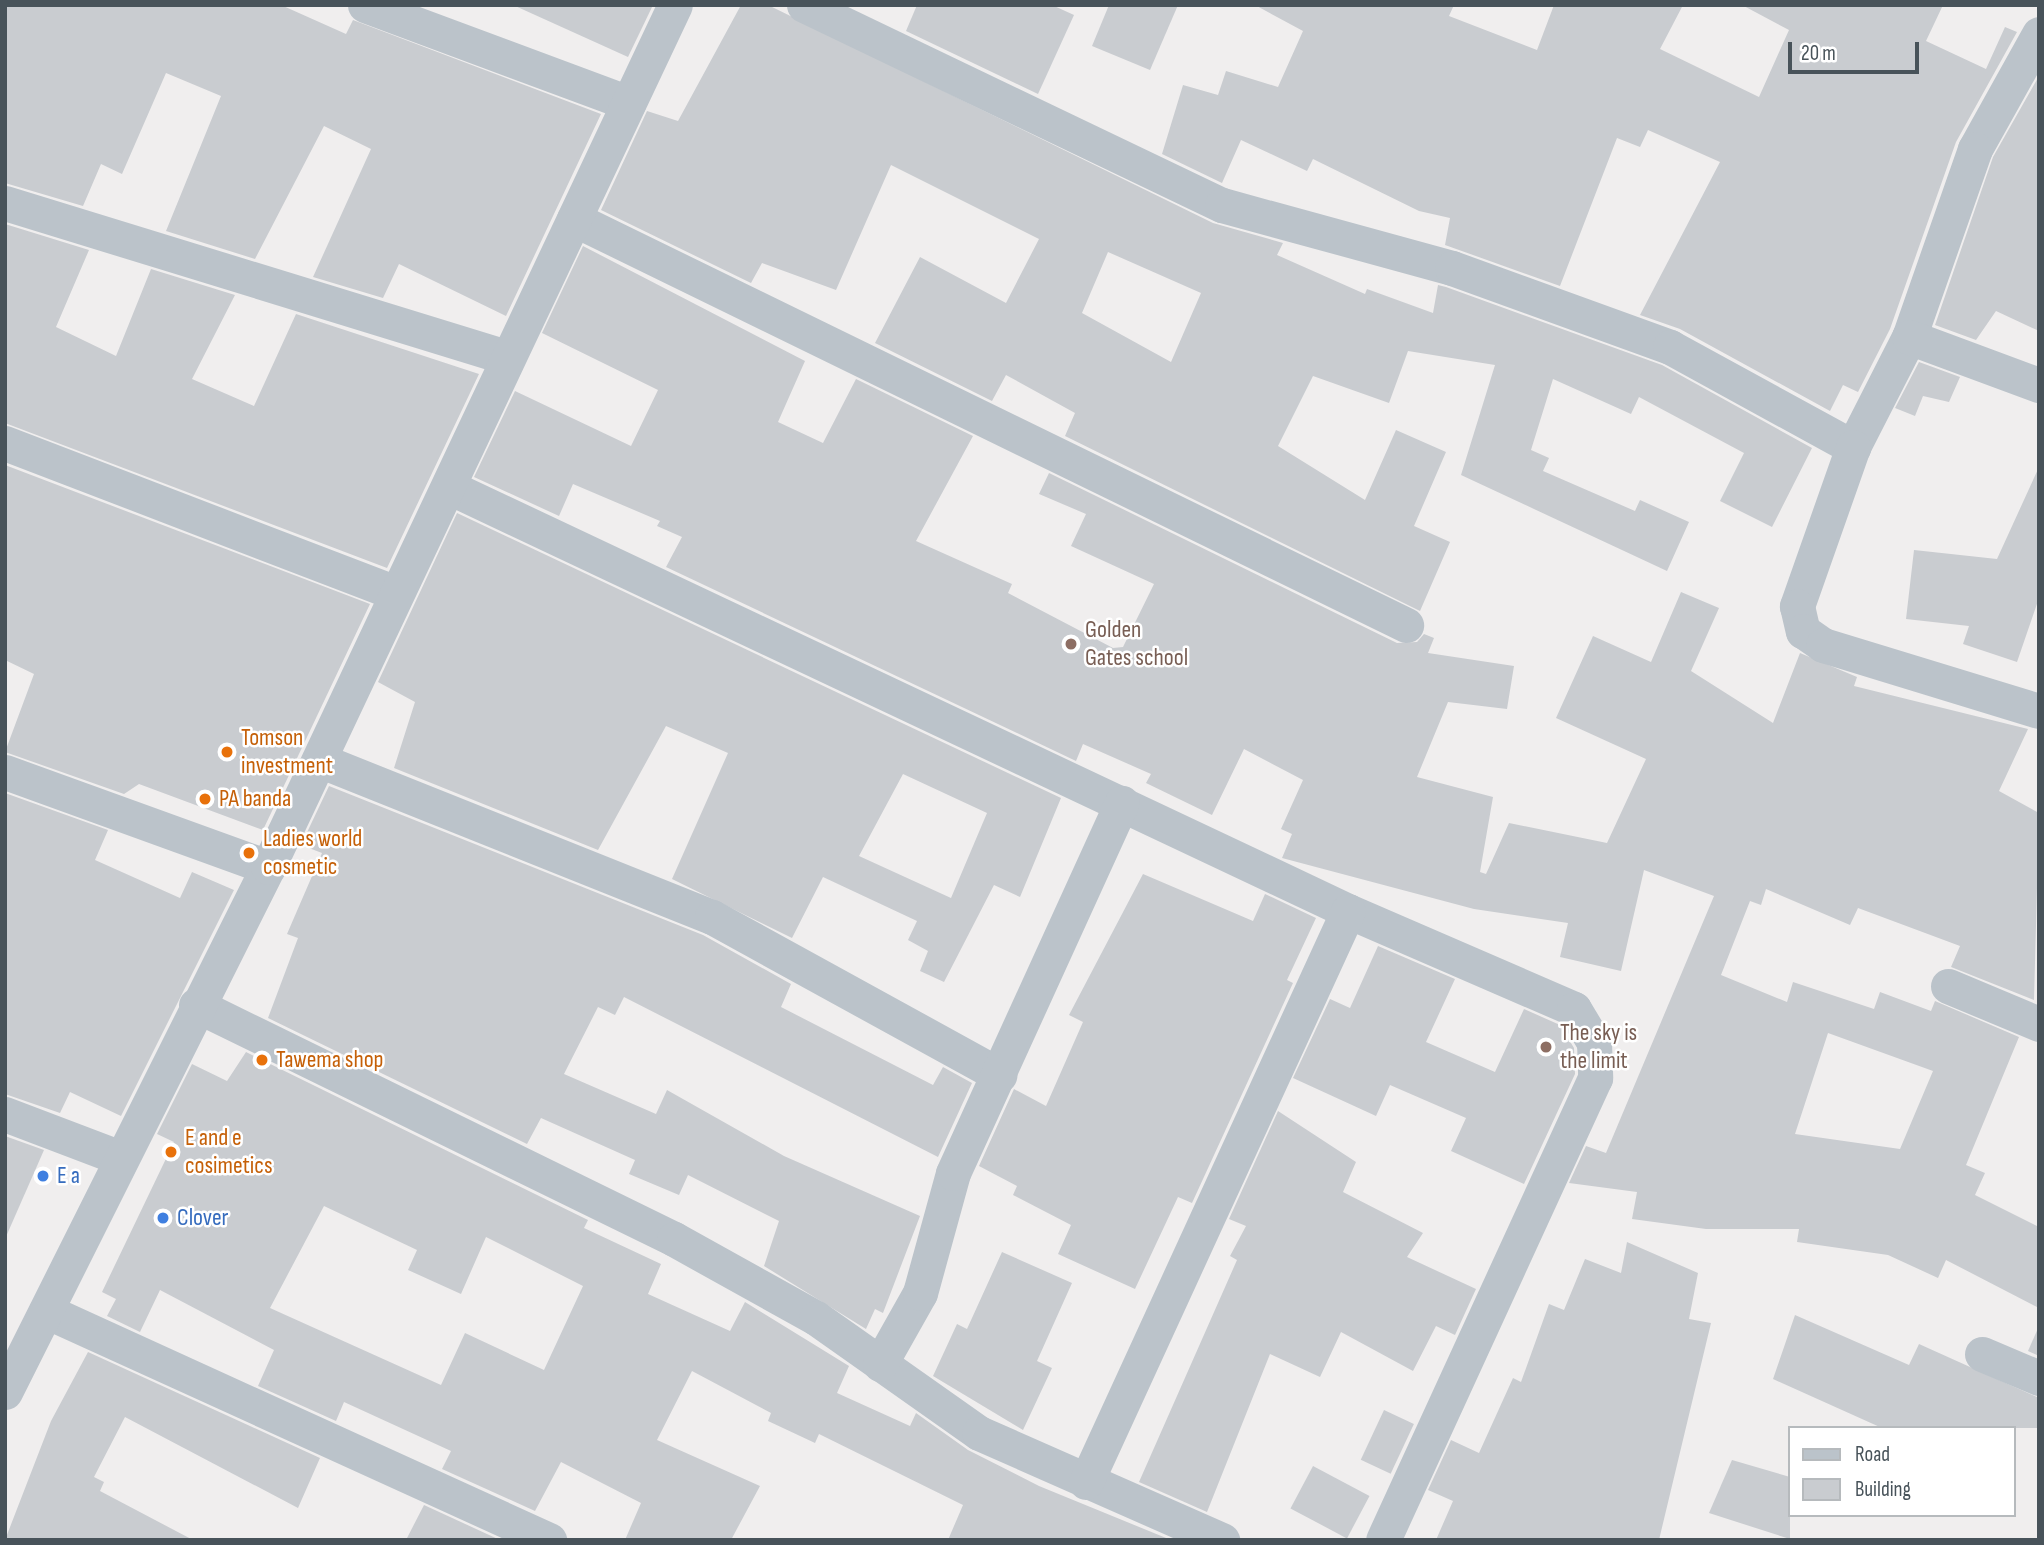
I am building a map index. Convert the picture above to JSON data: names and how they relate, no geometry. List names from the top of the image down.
{
  "places": [
    "Golden Gates school",
    "Tomson investment",
    "PA banda",
    "Ladies world cosmetic",
    "The sky is the limit",
    "Tawema shop",
    "E and e cosimetics",
    "E a",
    "Clover"
  ],
  "legend": ["Road", "Building"],
  "scale_bar": "20 m"
}
